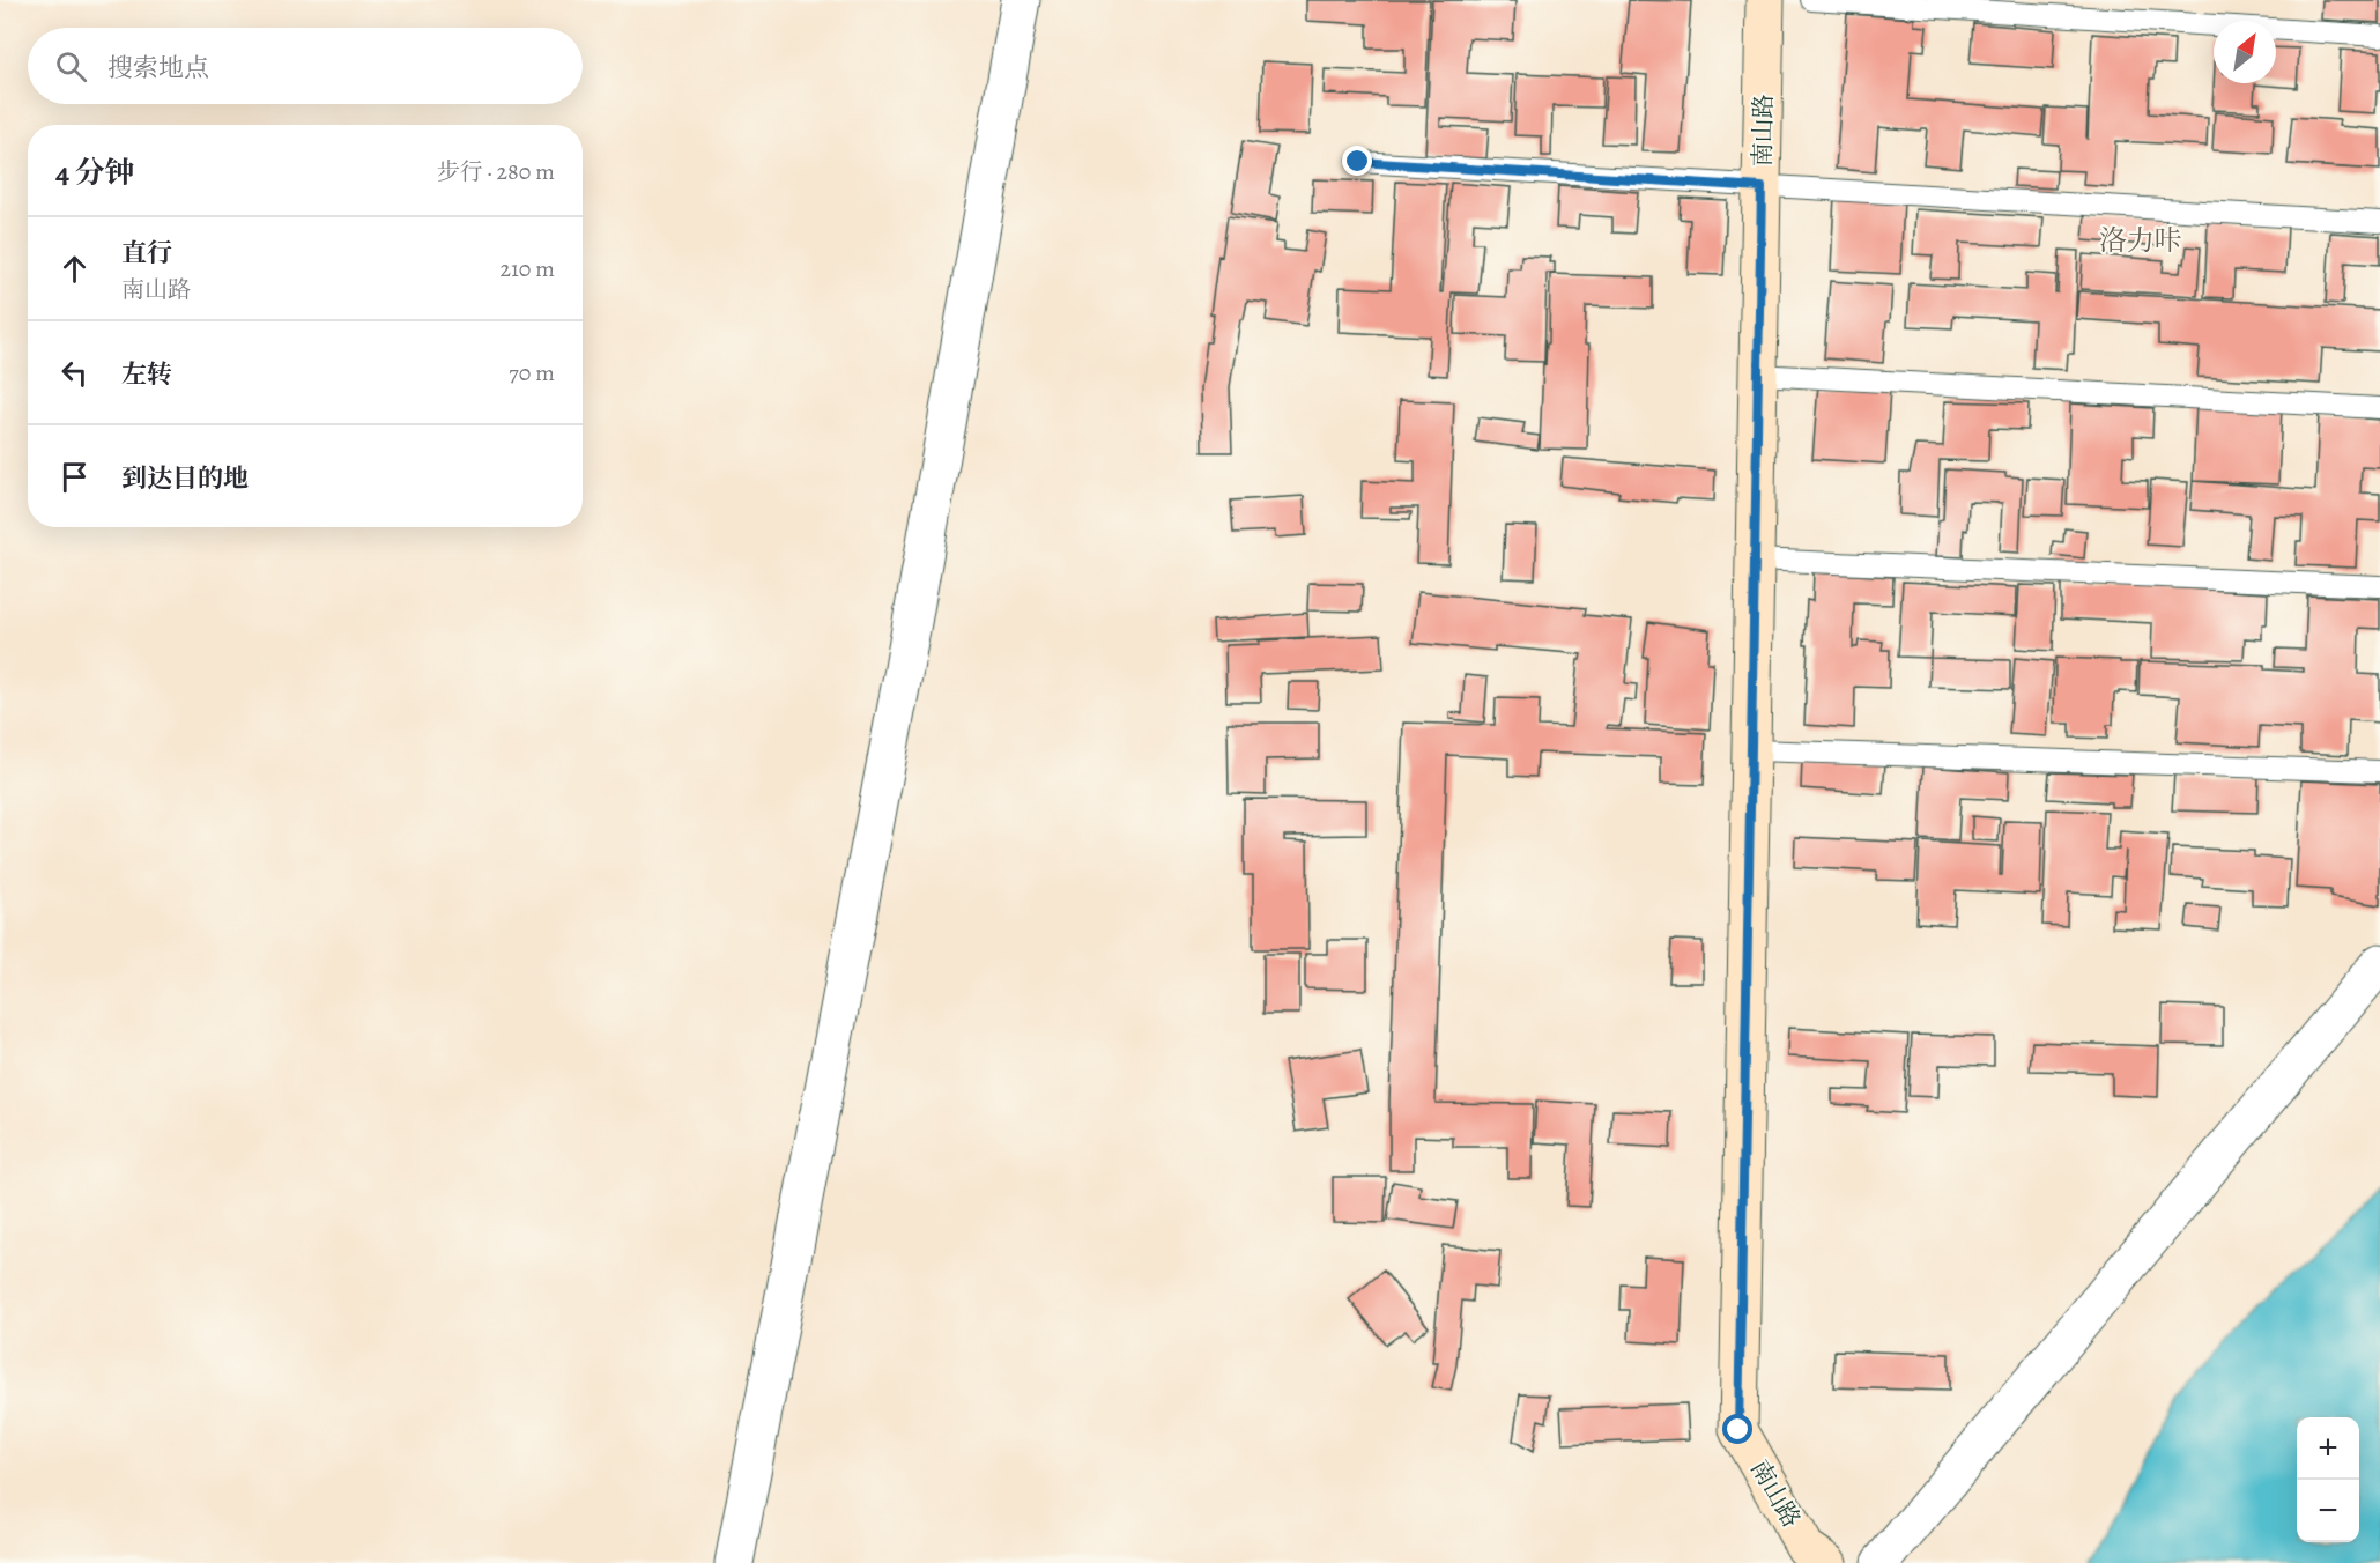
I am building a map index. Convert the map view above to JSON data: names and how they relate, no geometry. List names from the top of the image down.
{
  "streets": {
    "street": ["南山路"]
  },
  "districts": ["洛力咔"],
  "north": "top right",
  "page": {
    "search": "搜索地点",
    "heading": ["4 分钟", "步行 · 280 m"],
    "list": [
      ["直行", "南山路", "210 m"],
      ["左转", "70 m"],
      "到达目的地"
    ],
    "map_buttons": ["+", "−"]
  }
}
